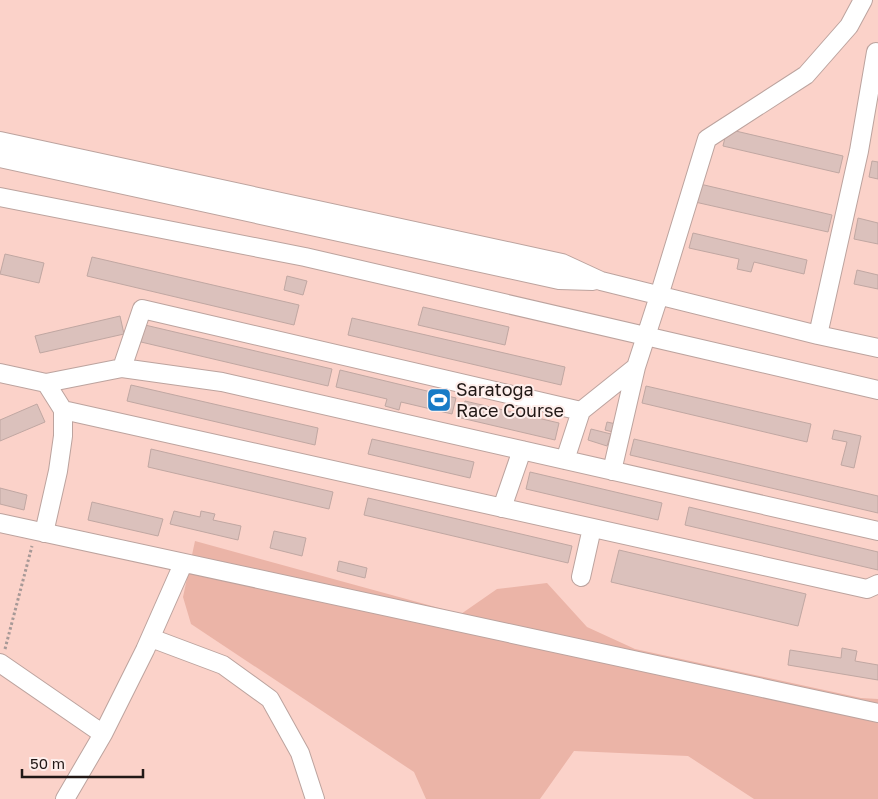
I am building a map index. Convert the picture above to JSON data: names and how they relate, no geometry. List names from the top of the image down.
{
  "places": {
    "sports": ["Saratoga Race Course"]
  },
  "scale_bar": "50 m"
}
